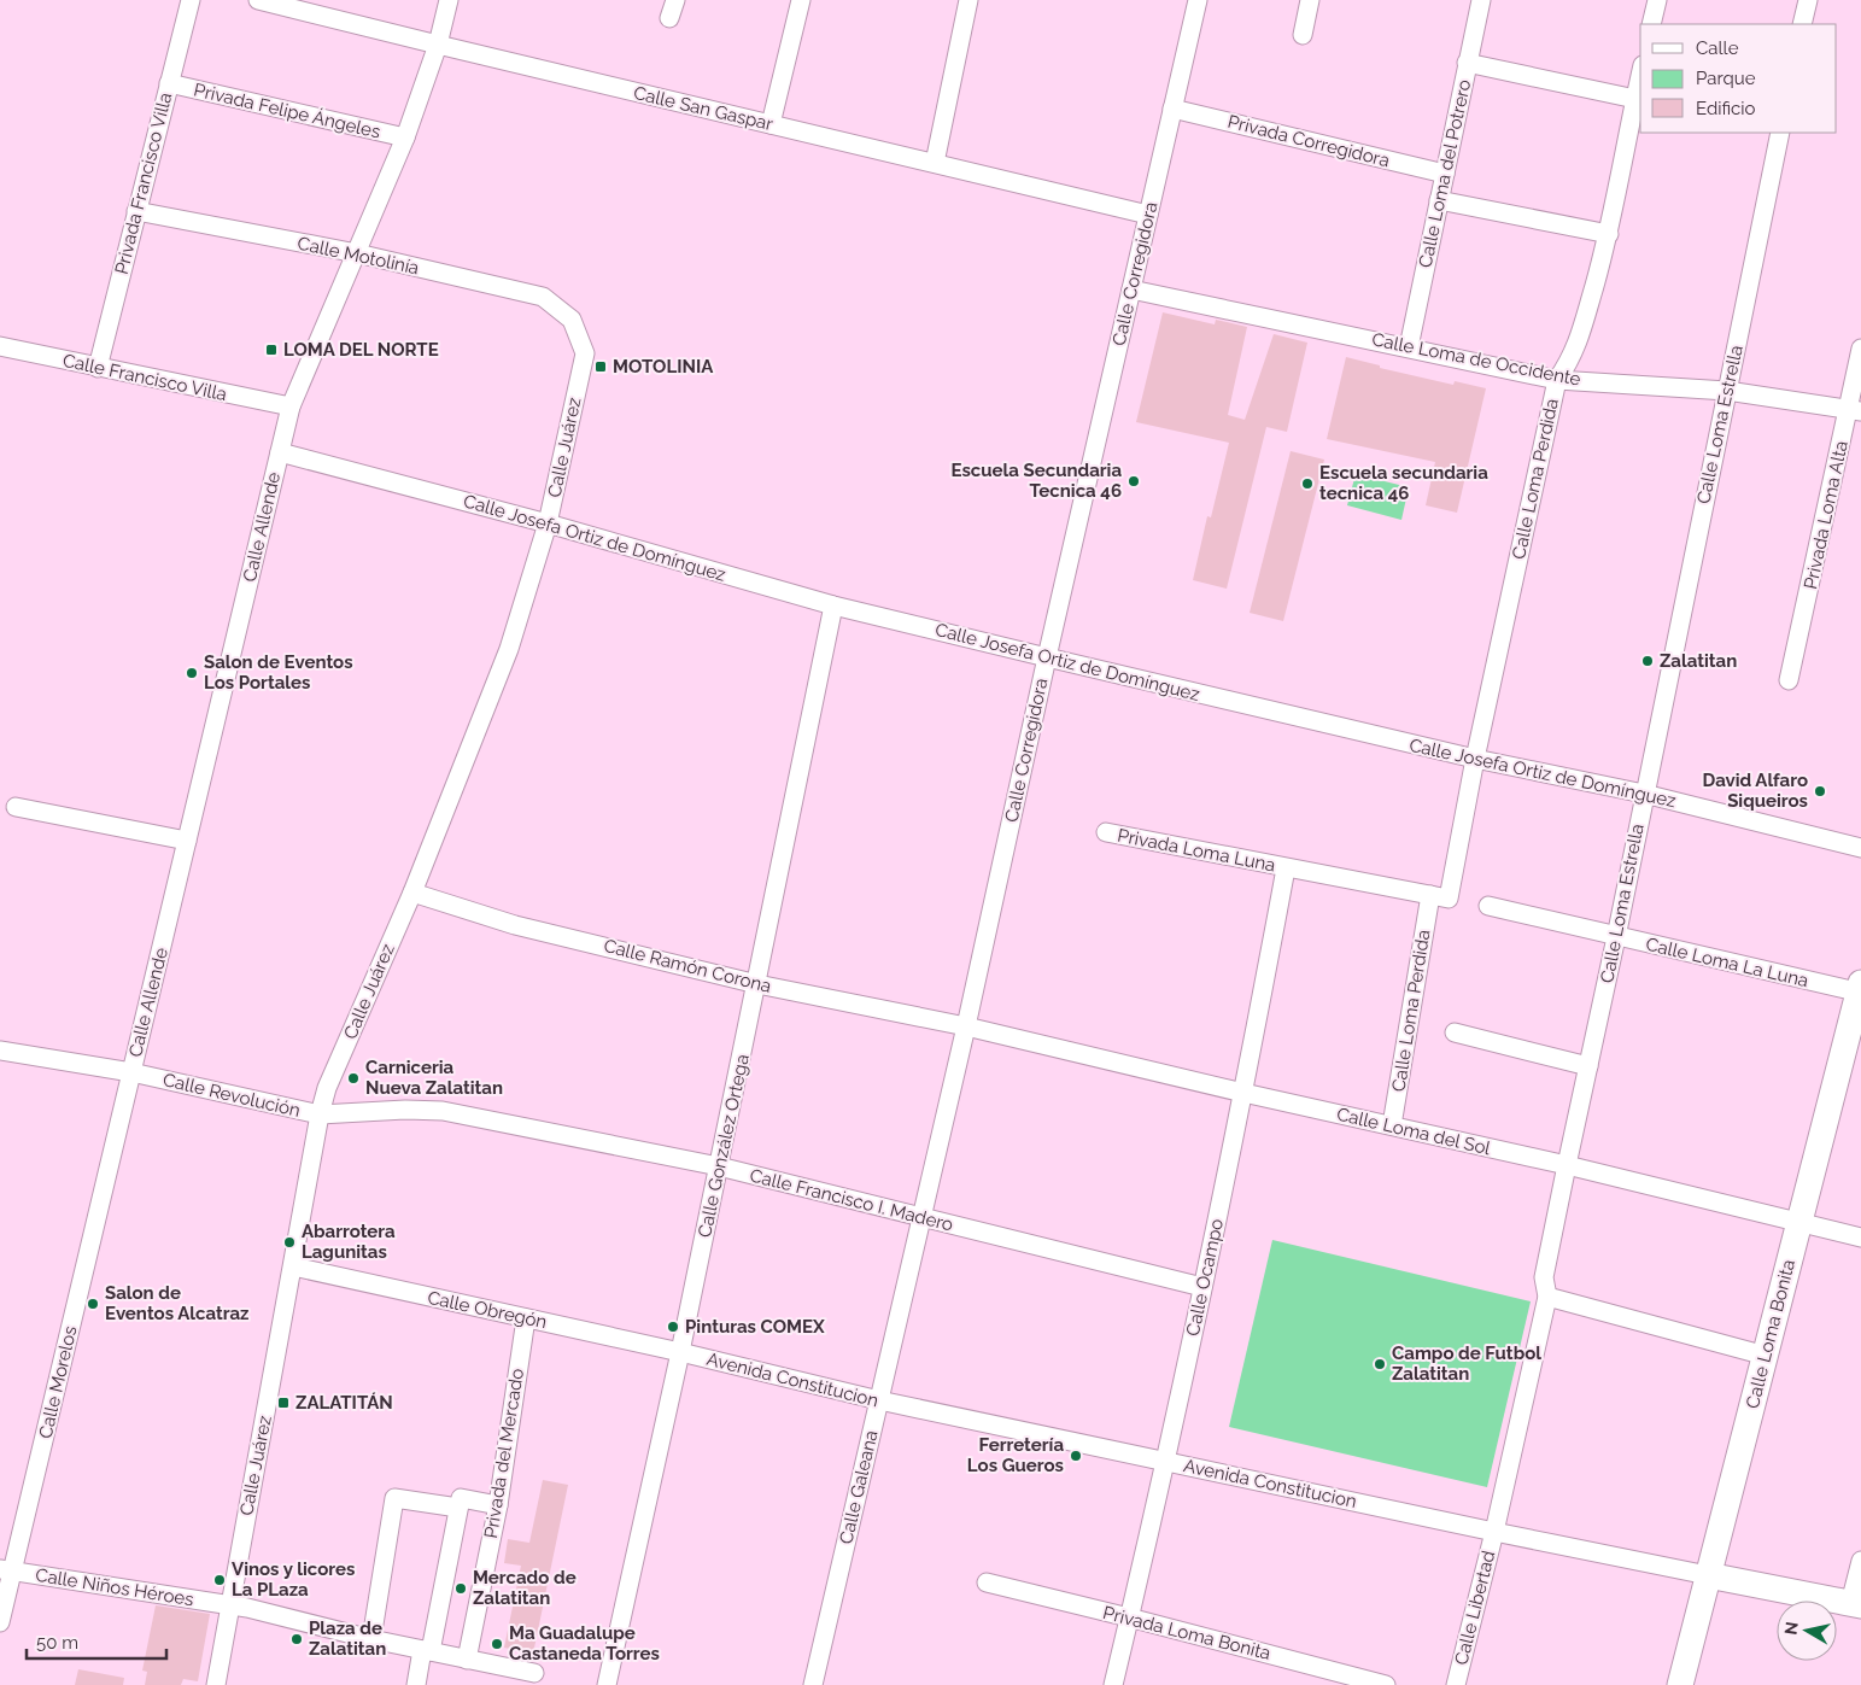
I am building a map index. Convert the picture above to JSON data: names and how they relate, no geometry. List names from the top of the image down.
{
  "streets": {
    "street": [
      "Calle San Gaspar",
      "Privada Felipe Ángeles",
      "Privada Corregidora",
      "Calle Loma del Potrero",
      "Privada Francisco Villa",
      "Calle Motolinía",
      "Calle Corregidora",
      "Calle Loma de Occidente",
      "Calle Francisco Villa",
      "Calle Loma Estrella",
      "Calle Juárez",
      "Calle Loma Perdida",
      "Privada Loma Alta",
      "Calle Allende",
      "Calle Josefa Ortiz de Domínguez",
      "Privada Loma Luna",
      "Calle Loma La Luna",
      "Calle Ramón Corona",
      "Calle Revolución",
      "Calle Loma del Sol",
      "Calle González Ortega",
      "Calle Francisco I. Madero",
      "Calle Ocampo",
      "Calle Obregón",
      "Calle Loma Bonita",
      "Avenida Constitucion",
      "Calle Morelos",
      "Privada del Mercado",
      "Calle Galeana",
      "Calle Niños Héroes",
      "Calle Libertad",
      "Privada Loma Bonita"
    ]
  },
  "crossings": [
    ["Calle San Gaspar", "Calle Corregidora"],
    ["Calle San Gaspar", "Calle Allende"],
    ["Privada Felipe Ángeles", "Privada Francisco Villa"],
    ["Privada Felipe Ángeles", "Calle Allende"],
    ["Privada Corregidora", "Calle Loma del Potrero"],
    ["Privada Corregidora", "Calle Corregidora"],
    ["Calle Loma del Potrero", "Calle Loma de Occidente"],
    ["Privada Francisco Villa", "Calle Motolinía"],
    ["Privada Francisco Villa", "Calle Francisco Villa"],
    ["Calle Motolinía", "Calle Juárez"],
    ["Calle Motolinía", "Calle Allende"],
    ["Calle Corregidora", "Calle Loma de Occidente"],
    ["Calle Corregidora", "Calle Josefa Ortiz de Domínguez"],
    ["Calle Corregidora", "Calle Ramón Corona"],
    ["Calle Corregidora", "Calle Loma del Sol"],
    ["Calle Corregidora", "Calle Francisco I. Madero"],
    ["Calle Corregidora", "Calle Galeana"],
    ["Calle Loma de Occidente", "Calle Loma Estrella"],
    ["Calle Loma de Occidente", "Calle Loma Perdida"],
    ["Calle Loma de Occidente", "Privada Loma Alta"],
    ["Calle Francisco Villa", "Calle Allende"],
    ["Calle Loma Estrella", "Calle Josefa Ortiz de Domínguez"],
    ["Calle Loma Estrella", "Calle Loma La Luna"],
    ["Calle Loma Estrella", "Calle Loma del Sol"],
    ["Calle Loma Estrella", "Avenida Constitucion"],
    ["Calle Loma Estrella", "Calle Libertad"],
    ["Calle Juárez", "Calle Josefa Ortiz de Domínguez"],
    ["Calle Juárez", "Calle Ramón Corona"],
    ["Calle Juárez", "Calle Revolución"],
    ["Calle Juárez", "Calle Francisco I. Madero"],
    ["Calle Juárez", "Calle Obregón"],
    ["Calle Juárez", "Calle Niños Héroes"],
    ["Calle Loma Perdida", "Calle Josefa Ortiz de Domínguez"],
    ["Calle Loma Perdida", "Calle Loma del Sol"],
    ["Calle Allende", "Calle Josefa Ortiz de Domínguez"],
    ["Calle Allende", "Calle Revolución"],
    ["Calle Allende", "Calle Morelos"],
    ["Calle Josefa Ortiz de Domínguez", "Calle González Ortega"],
    ["Privada Loma Luna", "Calle Ocampo"],
    ["Calle Loma La Luna", "Calle Loma Bonita"],
    ["Calle Ramón Corona", "Calle Loma del Sol"],
    ["Calle Ramón Corona", "Calle González Ortega"],
    ["Calle Revolución", "Calle Francisco I. Madero"],
    ["Calle Revolución", "Calle Morelos"],
    ["Calle Loma del Sol", "Calle Ocampo"],
    ["Calle Loma del Sol", "Calle Loma Bonita"],
    ["Calle González Ortega", "Calle Francisco I. Madero"],
    ["Calle González Ortega", "Calle Obregón"],
    ["Calle González Ortega", "Avenida Constitucion"],
    ["Calle Francisco I. Madero", "Calle Ocampo"],
    ["Calle Francisco I. Madero", "Calle Galeana"],
    ["Calle Ocampo", "Avenida Constitucion"],
    ["Calle Ocampo", "Privada Loma Bonita"],
    ["Calle Obregón", "Avenida Constitucion"],
    ["Calle Obregón", "Privada del Mercado"],
    ["Calle Loma Bonita", "Avenida Constitucion"],
    ["Avenida Constitucion", "Calle Galeana"],
    ["Avenida Constitucion", "Calle Libertad"],
    ["Calle Morelos", "Calle Niños Héroes"],
    ["Privada del Mercado", "Calle Niños Héroes"]
  ],
  "places": {
    "transit": ["LOMA DEL NORTE", "MOTOLINIA", "ZALATITÁN"],
    "other": [
      "Escuela Secundaria Tecnica 46",
      "Escuela secundaria tecnica 46",
      "Zalatitan",
      "Salon de Eventos Los Portales",
      "David Alfaro Siqueiros",
      "Carniceria Nueva Zalatitan",
      "Abarrotera Lagunitas",
      "Salon de Eventos Alcatraz",
      "Pinturas COMEX",
      "Campo de Futbol Zalatitan",
      "Ferretería Los Gueros",
      "Vinos y licores La PLaza",
      "Mercado de Zalatitan",
      "Plaza de Zalatitan",
      "Ma Guadalupe Castaneda Torres"
    ]
  },
  "legend": ["Calle", "Parque", "Edificio"],
  "scale_bar": "50 m",
  "north": "left"
}
